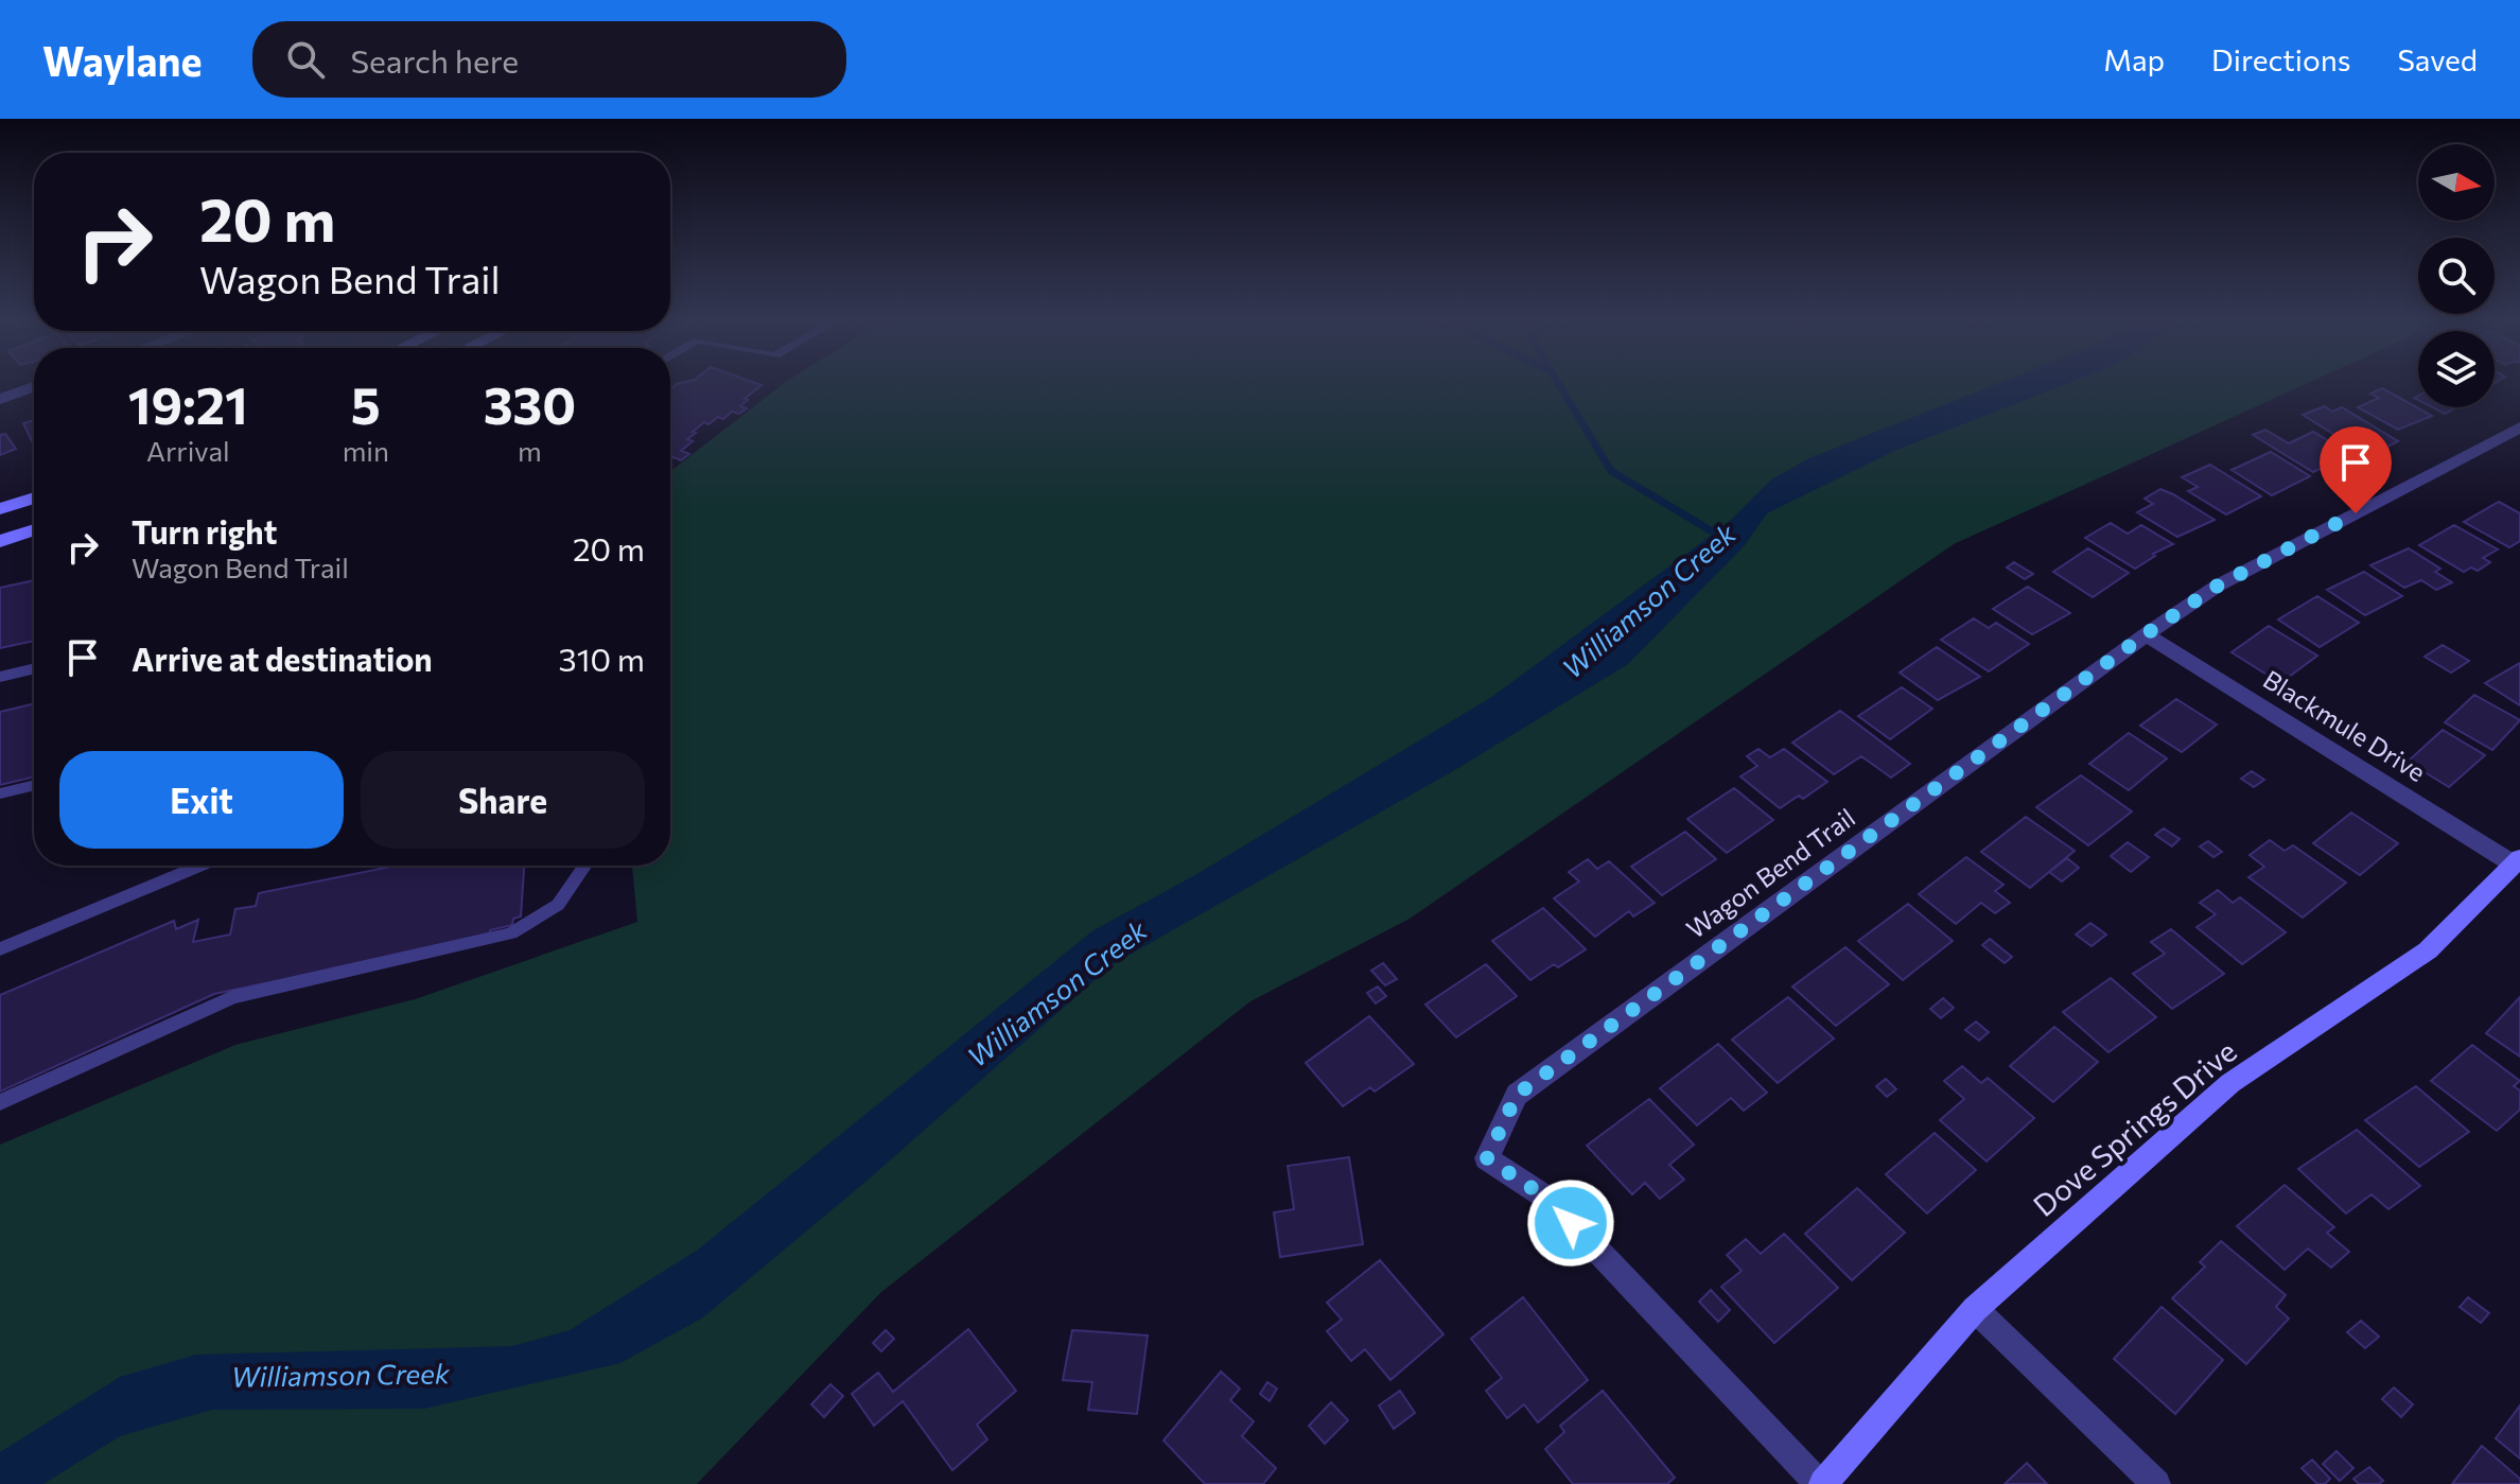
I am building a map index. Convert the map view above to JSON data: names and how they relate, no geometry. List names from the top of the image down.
{
  "streets": {
    "street": ["Blackmule Drive", "Wagon Bend Trail", "Dove Springs Drive"]
  },
  "crossings": [
    ["Blackmule Drive", "Wagon Bend Trail"],
    ["Blackmule Drive", "Dove Springs Drive"],
    ["Wagon Bend Trail", "Dove Springs Drive"]
  ],
  "water": ["Williamson Creek"],
  "north": "right",
  "page": {
    "header": "Waylane",
    "search": "Search here",
    "nav": ["Map", "Directions", "Saved"],
    "turn": ["20 m", "Wagon Bend Trail"],
    "eta": [
      "19:21",
      "Arrival",
      "5",
      "min",
      "330",
      "m"
    ],
    "list": [
      {
        "name": "Turn right",
        "note": "Wagon Bend Trail",
        "value": "20 m"
      },
      {
        "name": "Arrive at destination",
        "value": "310 m"
      }
    ],
    "buttons": ["Exit", "Share"]
  }
}
